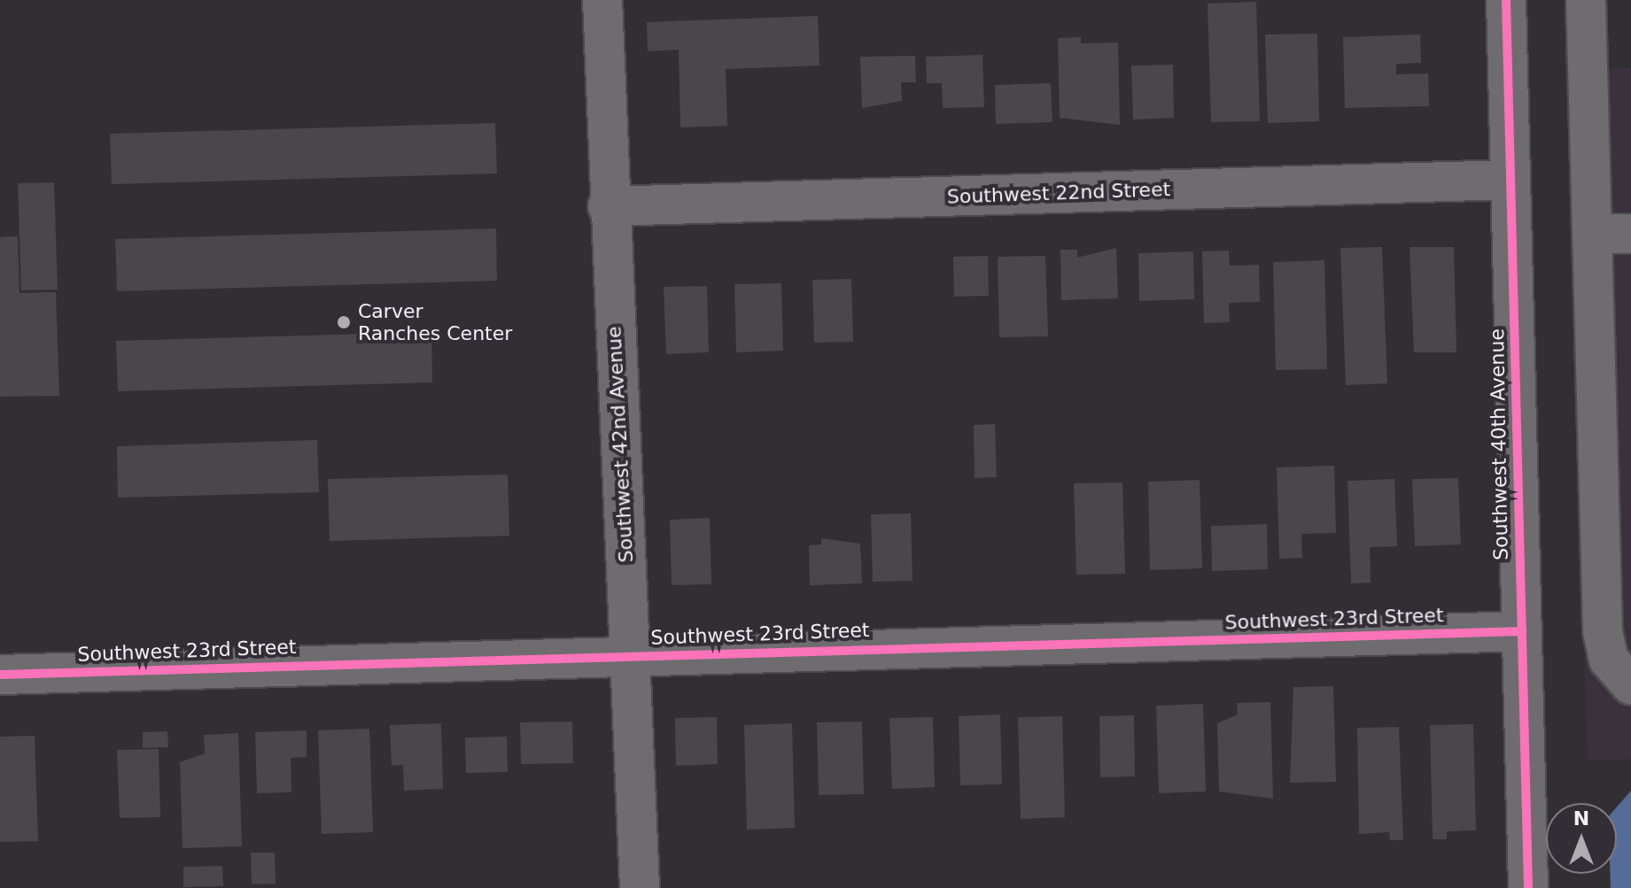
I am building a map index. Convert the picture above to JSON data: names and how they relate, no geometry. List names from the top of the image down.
{
  "streets": {
    "street": [
      "Southwest 22nd Street",
      "Southwest 42nd Avenue",
      "Southwest 40th Avenue",
      "Southwest 23rd Street"
    ]
  },
  "crossings": [
    ["Southwest 22nd Street", "Southwest 42nd Avenue"],
    ["Southwest 22nd Street", "Southwest 40th Avenue"],
    ["Southwest 42nd Avenue", "Southwest 23rd Street"],
    ["Southwest 40th Avenue", "Southwest 23rd Street"]
  ],
  "places": ["Carver Ranches Center"],
  "north": "top"
}
